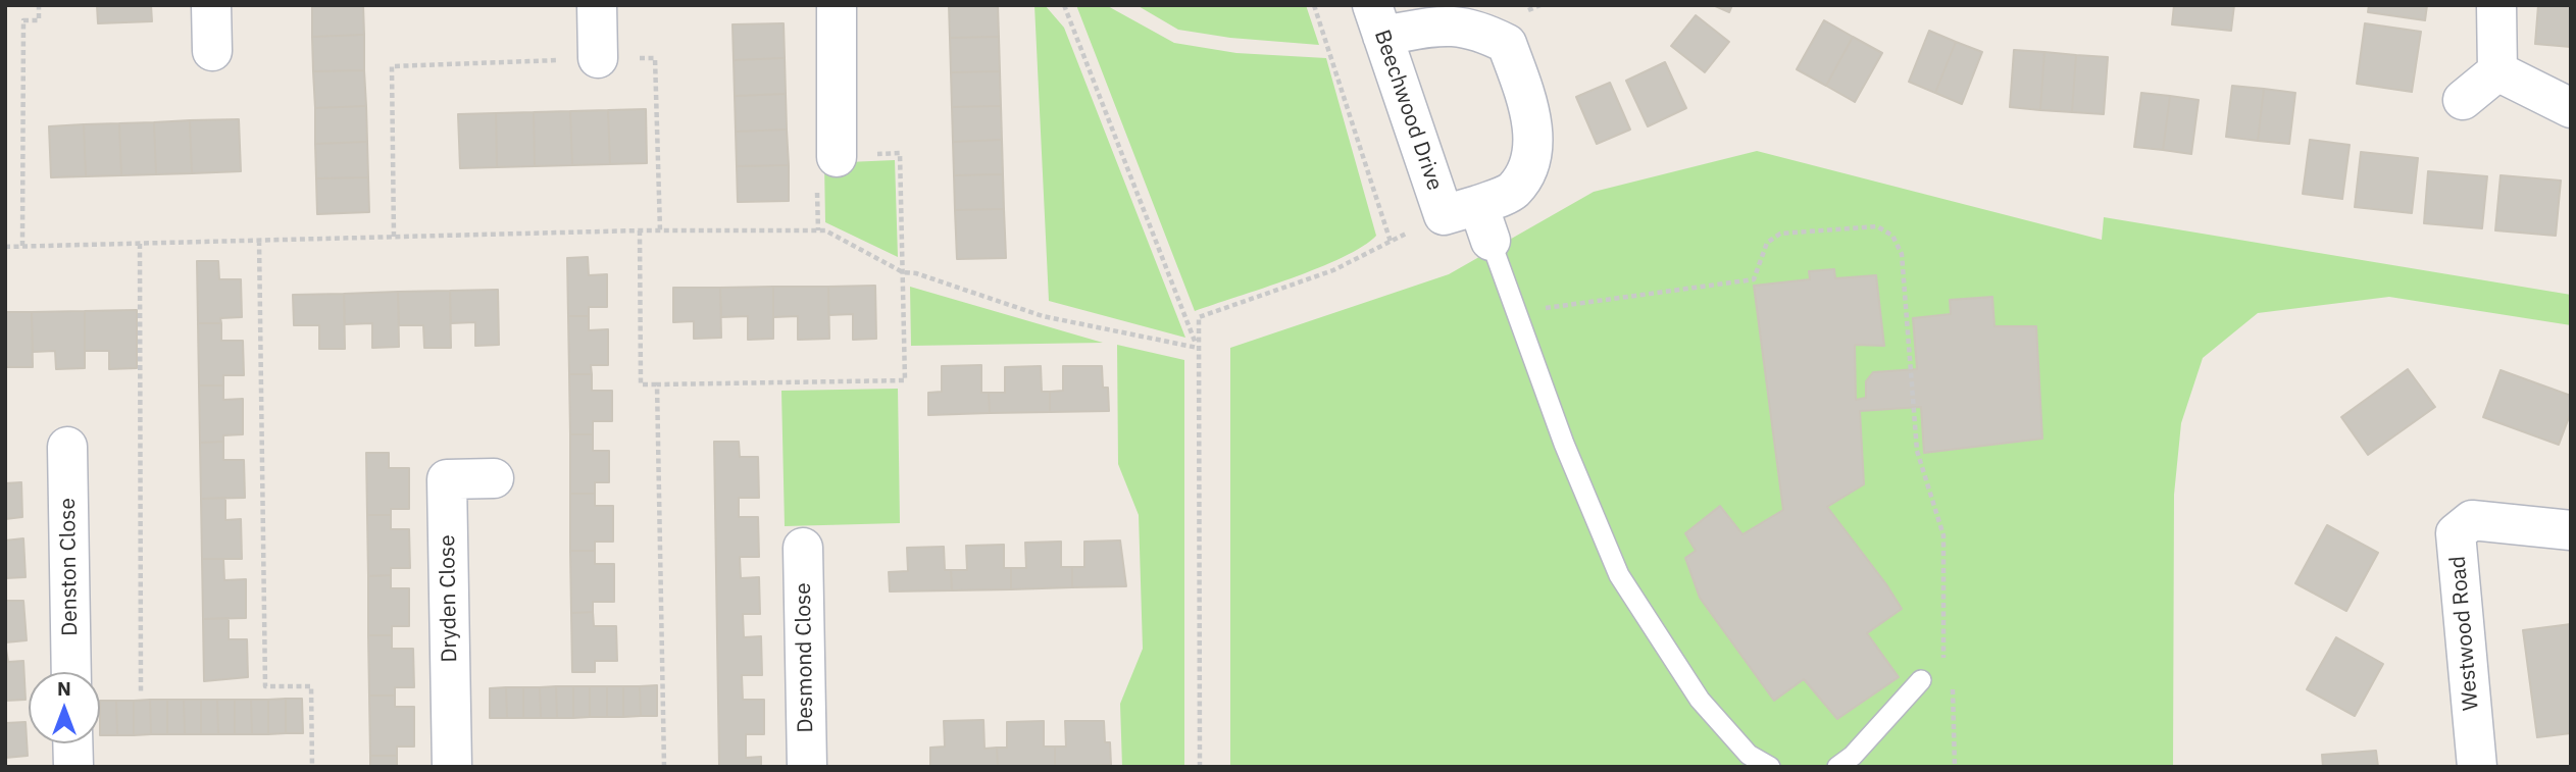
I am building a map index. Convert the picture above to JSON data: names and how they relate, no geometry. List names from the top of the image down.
{
  "streets": {
    "street": [
      "Beechwood Drive",
      "Denston Close",
      "Dryden Close",
      "Westwood Road",
      "Desmond Close"
    ]
  },
  "north": "top"
}
